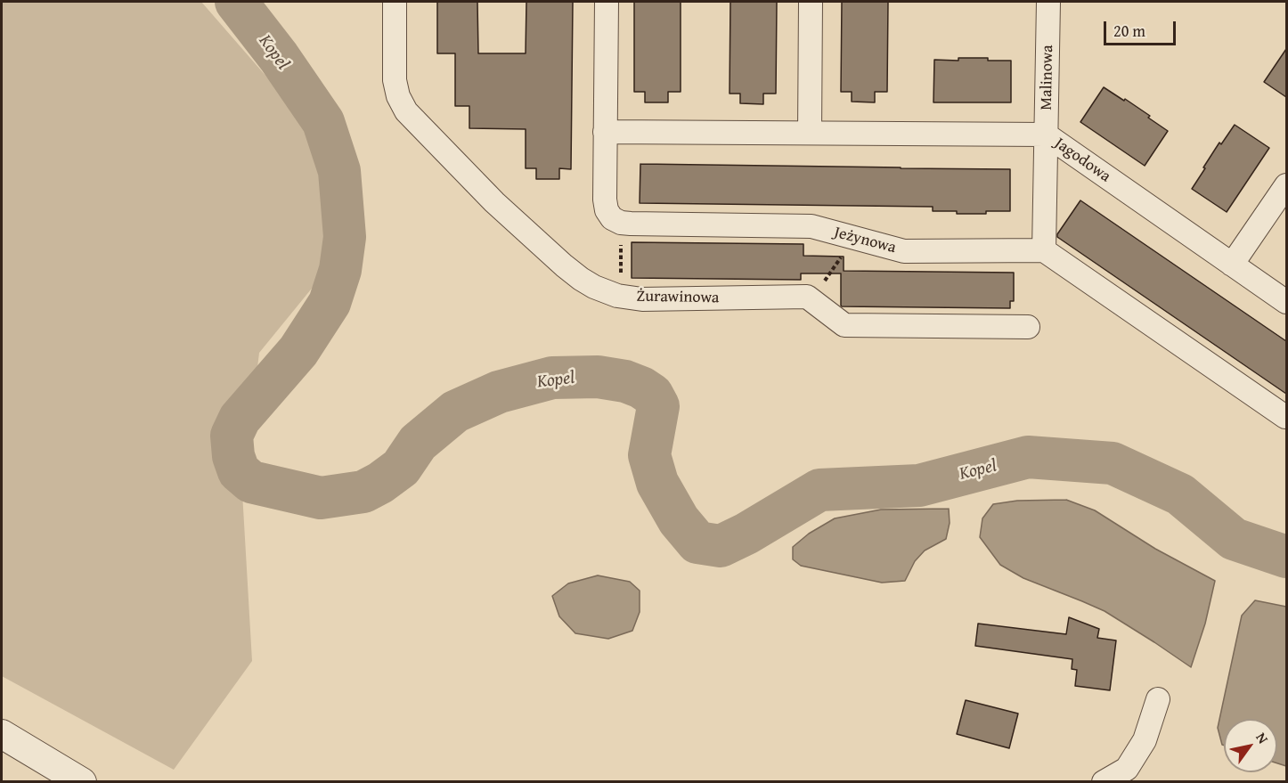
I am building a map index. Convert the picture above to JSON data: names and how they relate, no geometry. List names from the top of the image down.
{
  "streets": {
    "street": [
      "Malinowa",
      "Jagodowa",
      "Jeżynowa",
      "Żurawinowa"
    ]
  },
  "crossings": [
    ["Malinowa", "Jagodowa"],
    ["Malinowa", "Jeżynowa"]
  ],
  "water": ["Kopel"],
  "scale_bar": "20 m",
  "north": "top right"
}
